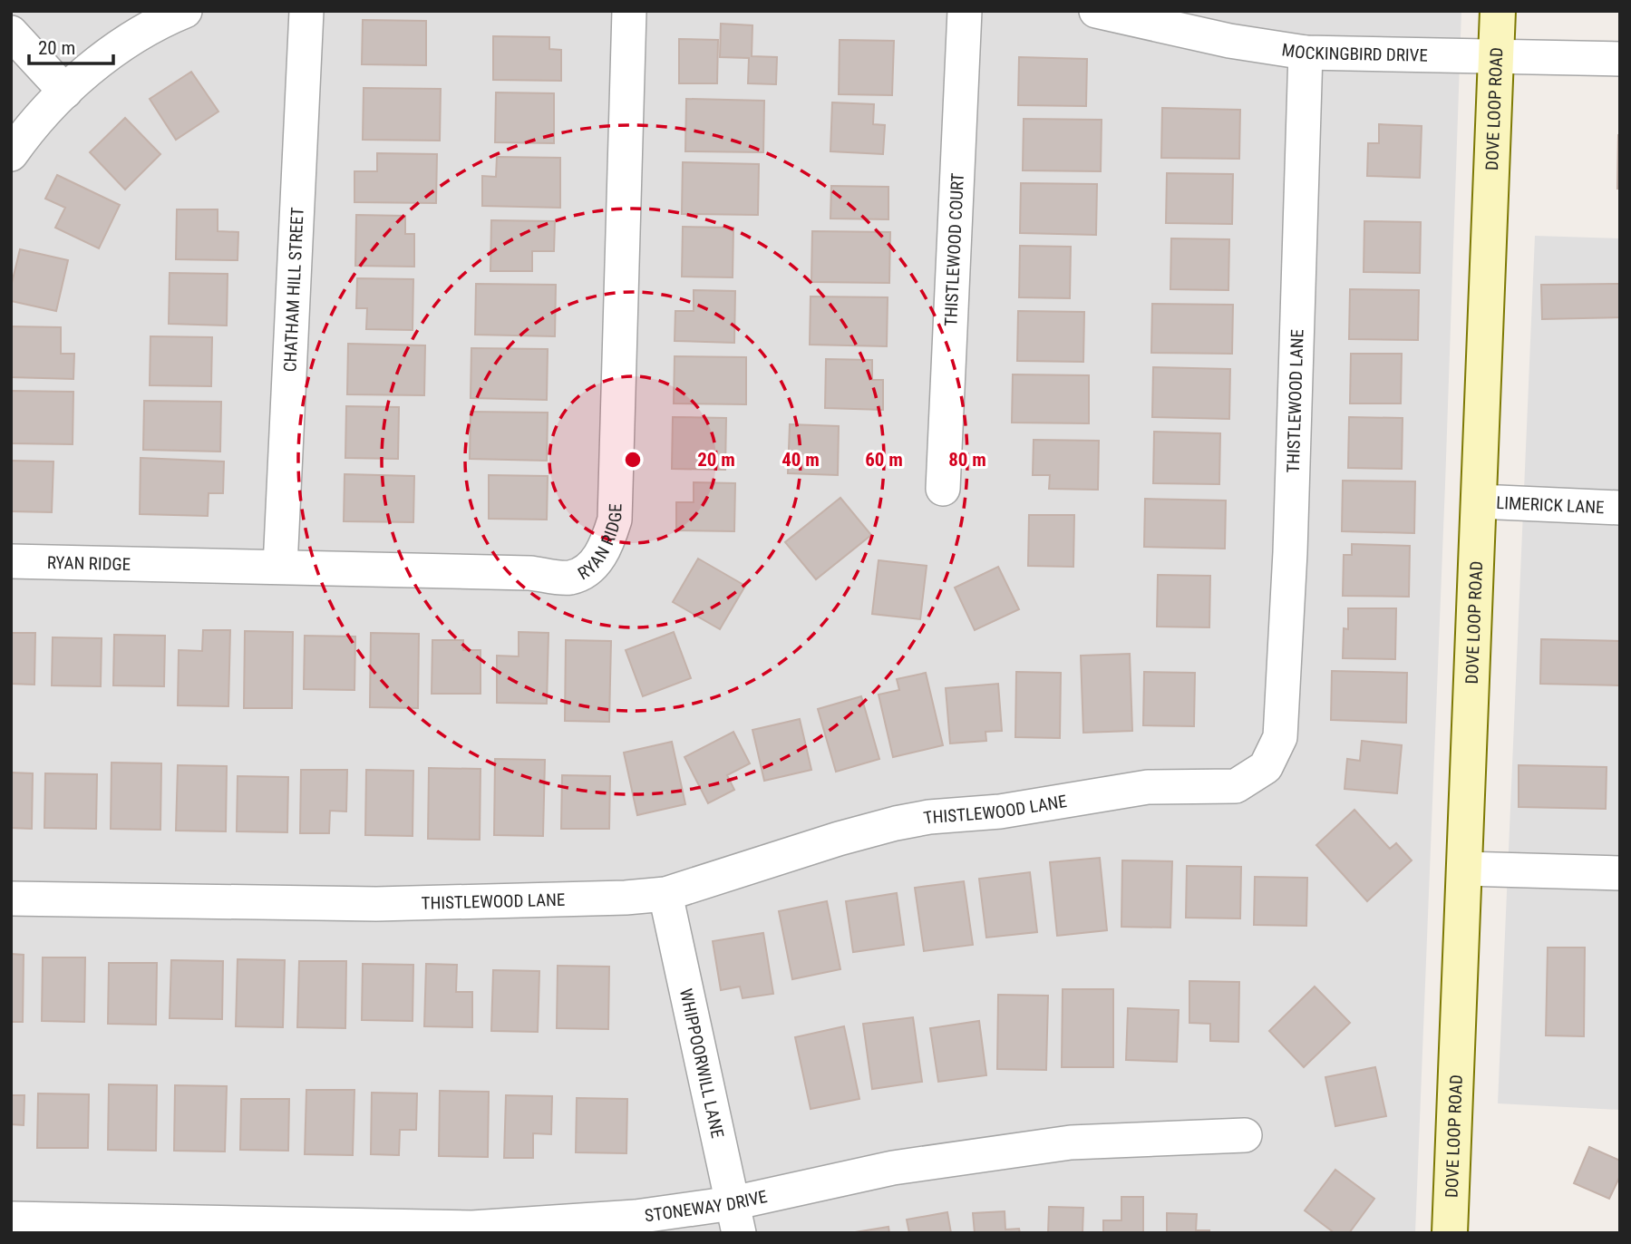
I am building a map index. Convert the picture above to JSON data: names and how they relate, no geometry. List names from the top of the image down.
{
  "streets": {
    "street": [
      "MOCKINGBIRD DRIVE",
      "DOVE LOOP ROAD",
      "THISTLEWOOD COURT",
      "CHATHAM HILL STREET",
      "THISTLEWOOD LANE",
      "LIMERICK LANE",
      "RYAN RIDGE",
      "WHIPPOORWILL LANE",
      "STONEWAY DRIVE"
    ]
  },
  "crossings": [
    ["MOCKINGBIRD DRIVE", "DOVE LOOP ROAD"],
    ["MOCKINGBIRD DRIVE", "THISTLEWOOD LANE"],
    ["DOVE LOOP ROAD", "LIMERICK LANE"],
    ["CHATHAM HILL STREET", "RYAN RIDGE"],
    ["THISTLEWOOD LANE", "WHIPPOORWILL LANE"],
    ["WHIPPOORWILL LANE", "STONEWAY DRIVE"]
  ],
  "scale_bar": "20 m",
  "rings": [
    "20 m",
    "40 m",
    "60 m",
    "80 m"
  ]
}
